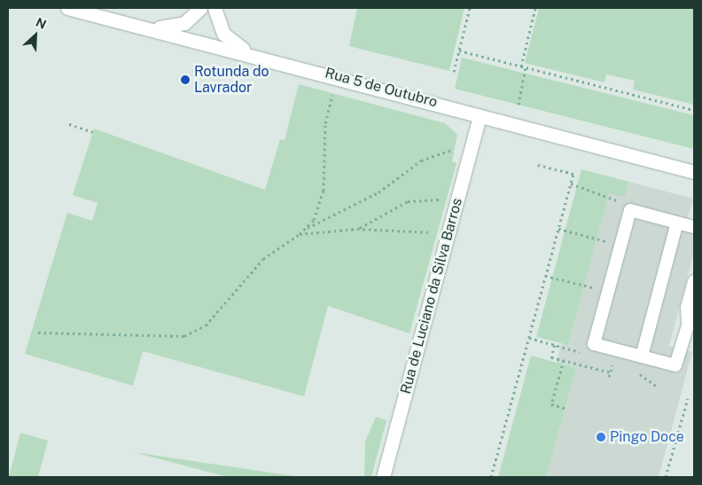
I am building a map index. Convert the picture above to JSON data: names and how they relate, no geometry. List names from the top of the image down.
{
  "streets": {
    "main road": ["Rua 5 de Outubro", "Rua de Luciano da Silva Barros"]
  },
  "crossings": [
    ["Rua 5 de Outubro", "Rua de Luciano da Silva Barros"]
  ],
  "places": ["Rotunda do Lavrador", "Pingo Doce"],
  "north": "top right"
}
